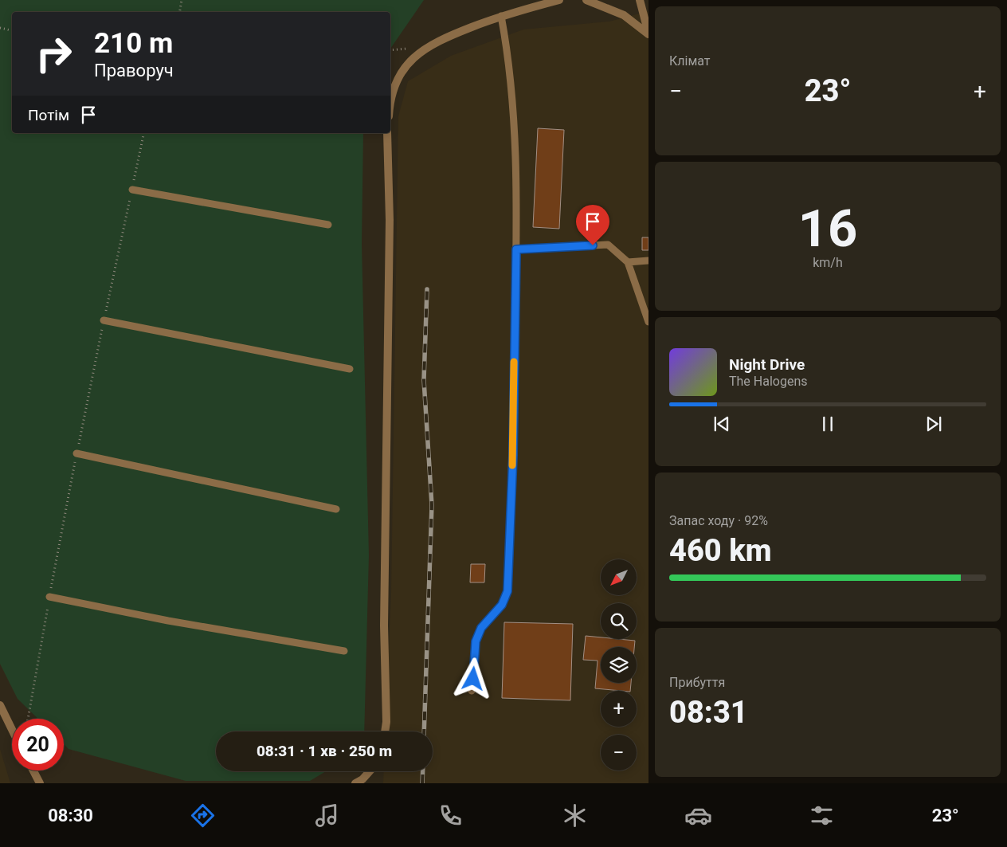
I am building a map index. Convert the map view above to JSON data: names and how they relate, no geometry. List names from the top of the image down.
{
  "north": "bottom left",
  "page": {
    "tile": [
      "Клімат",
      ["16", "km/h"],
      ["Запас ходу · 92%", "460 km"],
      ["Прибуття", "08:31"]
    ],
    "turn": ["210 m", "Праворуч"],
    "heat": ["−", "23°", "+"],
    "then": "Потім",
    "song": ["Night Drive", "The Halogens"],
    "map_buttons": ["+", "−"],
    "limit": "20",
    "trip": "08:31 · 1 хв · 250 m",
    "tabs": ["08:30", "23°"]
  }
}
